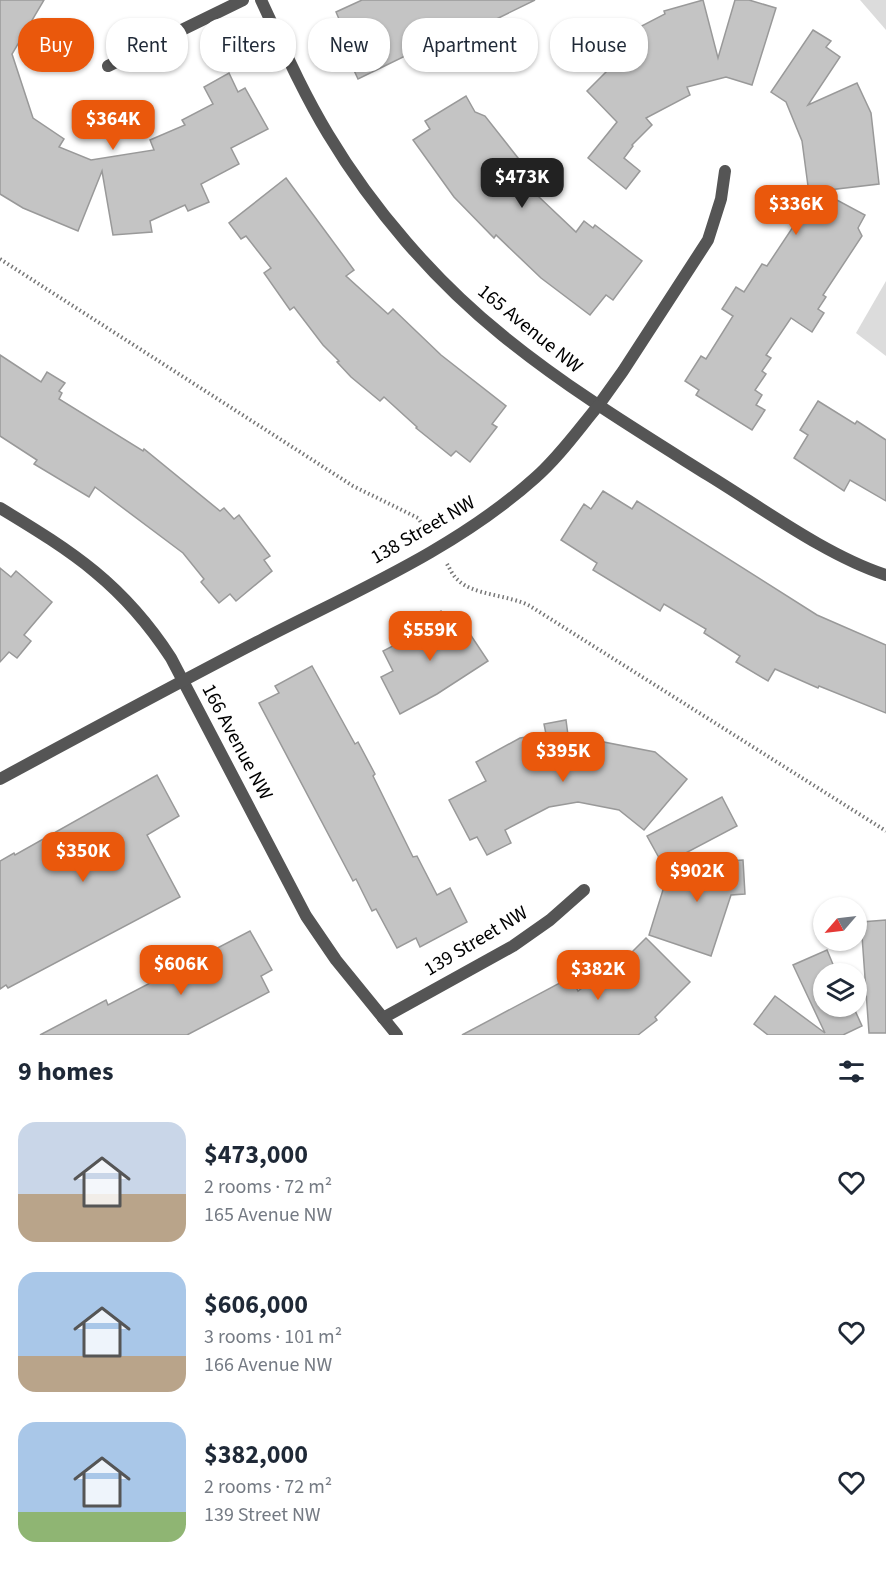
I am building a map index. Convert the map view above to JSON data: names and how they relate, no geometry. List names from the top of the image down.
{
  "streets": {
    "street": [
      "165 Avenue NW",
      "138 Street NW",
      "166 Avenue NW",
      "139 Street NW"
    ]
  },
  "crossings": [
    ["165 Avenue NW", "138 Street NW"],
    ["138 Street NW", "166 Avenue NW"],
    ["166 Avenue NW", "139 Street NW"]
  ],
  "north": "bottom left",
  "page": {
    "chip": [
      "Buy",
      "Rent",
      "Filters",
      "New",
      "Apartment",
      "House"
    ],
    "price": [
      "$364K",
      "$473K",
      "$336K",
      "$559K",
      "$395K",
      "$350K",
      "$902K",
      "$606K",
      "$382K"
    ],
    "heading": "9 homes",
    "list": [
      {
        "name": "$473,000",
        "note": "2 rooms · 72 m² · 165 Avenue NW"
      },
      {
        "name": "$606,000",
        "note": "3 rooms · 101 m² · 166 Avenue NW"
      },
      {
        "name": "$382,000",
        "note": "2 rooms · 72 m² · 139 Street NW"
      }
    ]
  }
}
